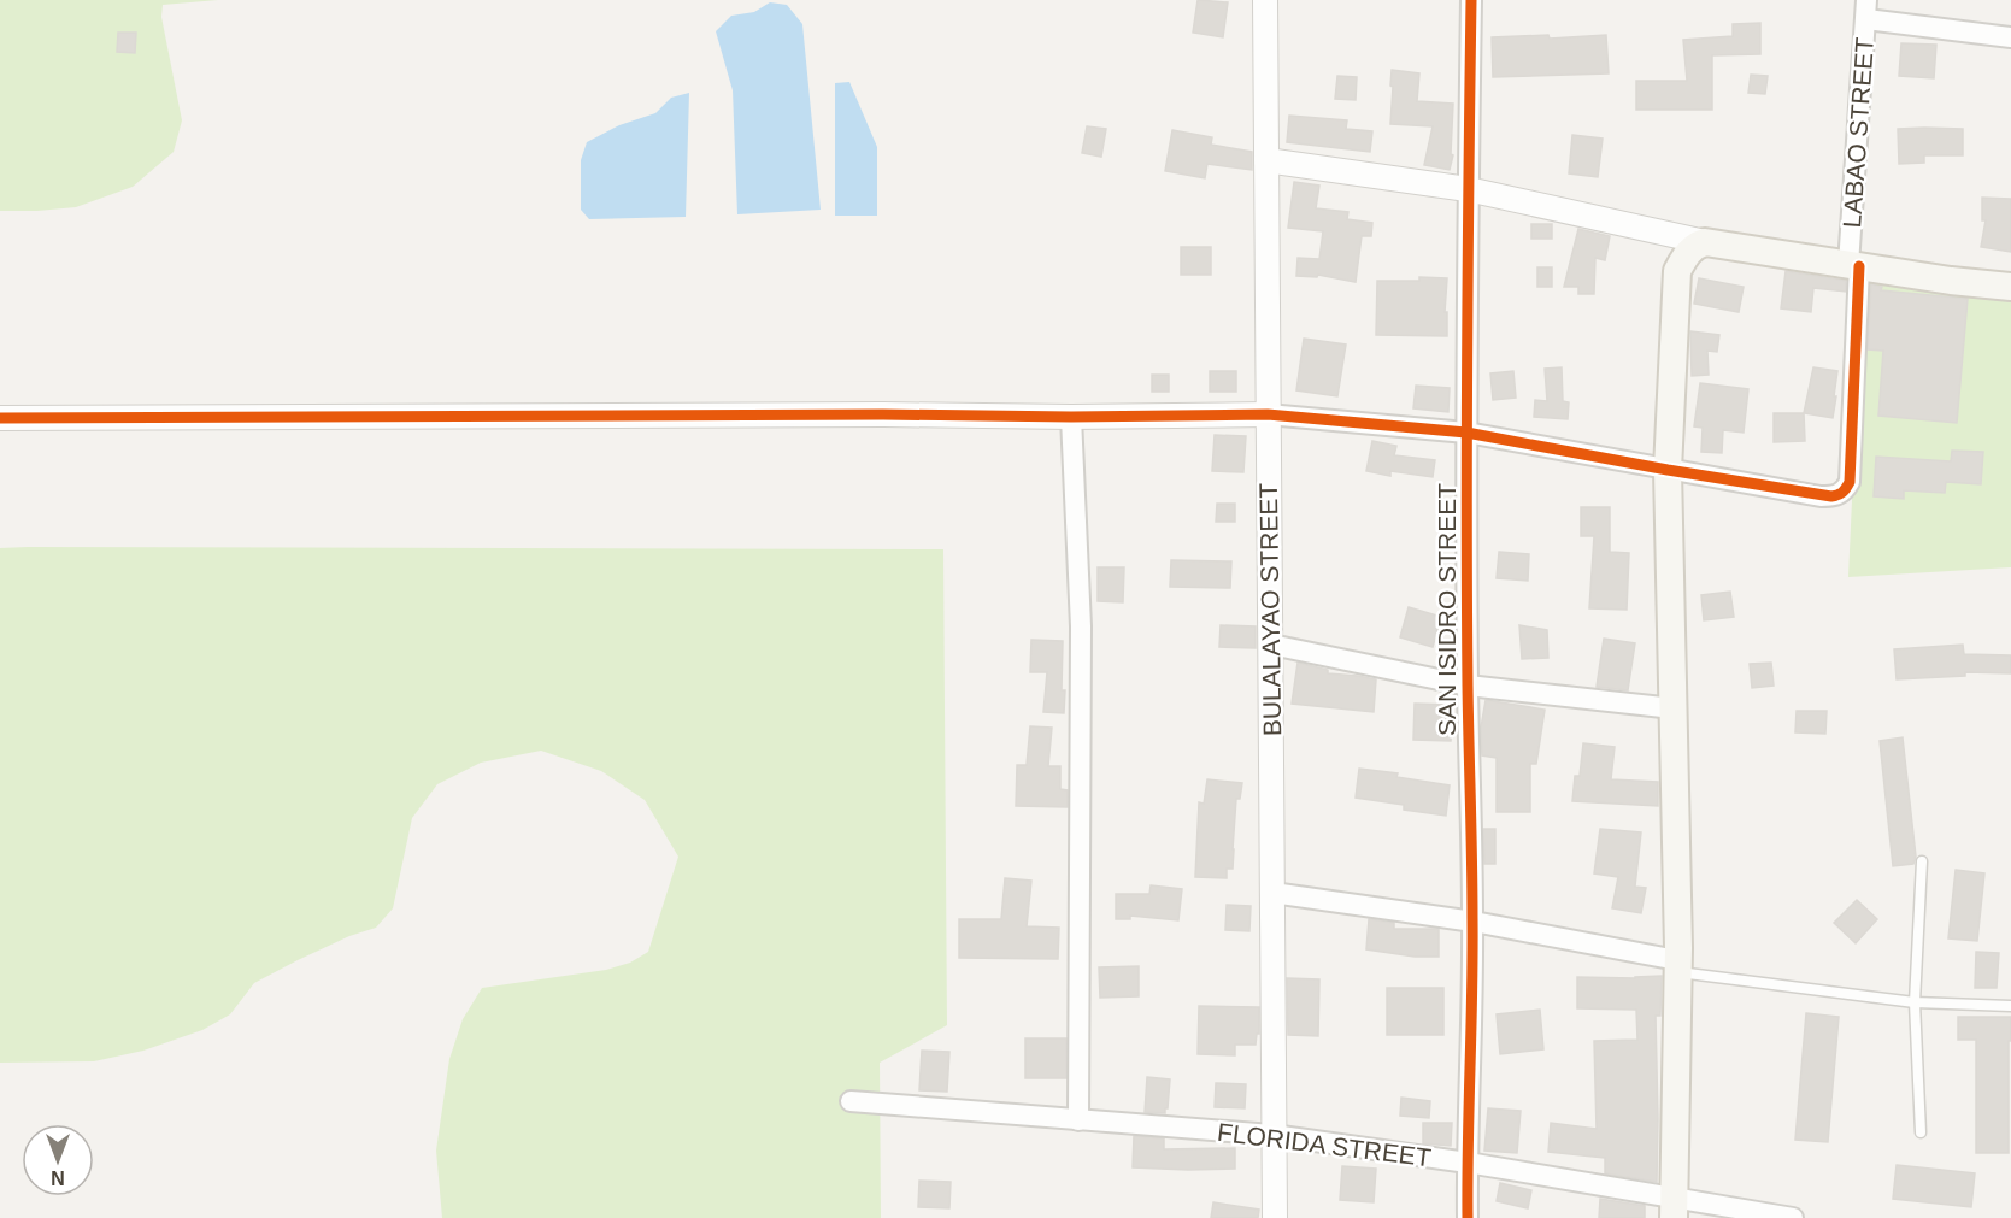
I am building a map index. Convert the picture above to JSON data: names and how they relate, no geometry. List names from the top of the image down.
{
  "streets": {
    "street": [
      "LABAO STREET",
      "BULALAYAO STREET",
      "SAN ISIDRO STREET",
      "FLORIDA STREET"
    ]
  },
  "crossings": [
    ["BULALAYAO STREET", "FLORIDA STREET"],
    ["SAN ISIDRO STREET", "FLORIDA STREET"]
  ],
  "north": "bottom"
}
